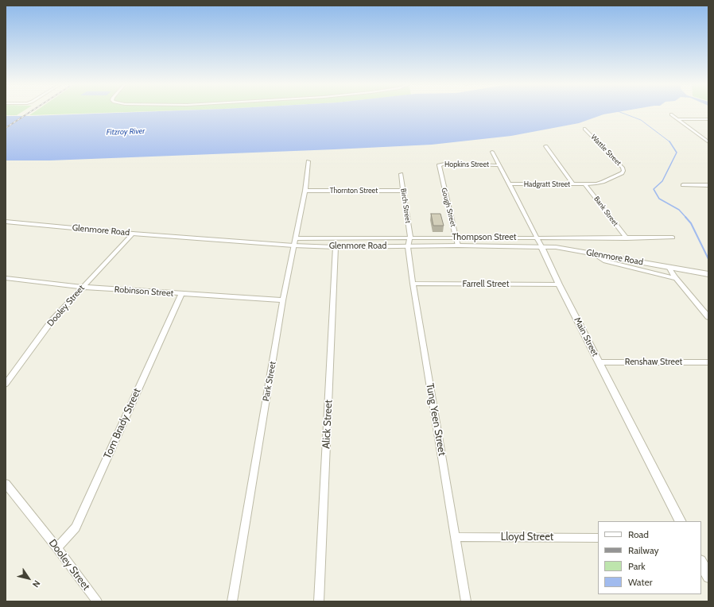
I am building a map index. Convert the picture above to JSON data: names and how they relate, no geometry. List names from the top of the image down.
{
  "streets": {
    "street": [
      "Wattle Street",
      "Hopkins Street",
      "Hadgratt Street",
      "Thornton Street",
      "Birch Street",
      "Gough Street",
      "Bank Street",
      "Glenmore Road",
      "Thompson Street",
      "Farrell Street",
      "Robinson Street",
      "Dooley Street",
      "Main Street",
      "Renshaw Street",
      "Park Street",
      "Tung Yeen Street",
      "Tom Brady Street",
      "Alick Street",
      "Lloyd Street"
    ]
  },
  "crossings": [
    ["Wattle Street", "Hadgratt Street"],
    ["Wattle Street", "Bank Street"],
    ["Hopkins Street", "Gough Street"],
    ["Hopkins Street", "Main Street"],
    ["Hadgratt Street", "Bank Street"],
    ["Hadgratt Street", "Main Street"],
    ["Thornton Street", "Birch Street"],
    ["Thornton Street", "Park Street"],
    ["Birch Street", "Thompson Street"],
    ["Birch Street", "Tung Yeen Street"],
    ["Gough Street", "Glenmore Road"],
    ["Gough Street", "Thompson Street"],
    ["Bank Street", "Thompson Street"],
    ["Glenmore Road", "Dooley Street"],
    ["Glenmore Road", "Main Street"],
    ["Glenmore Road", "Park Street"],
    ["Glenmore Road", "Tung Yeen Street"],
    ["Glenmore Road", "Alick Street"],
    ["Thompson Street", "Main Street"],
    ["Thompson Street", "Park Street"],
    ["Thompson Street", "Tung Yeen Street"],
    ["Farrell Street", "Main Street"],
    ["Farrell Street", "Tung Yeen Street"],
    ["Robinson Street", "Dooley Street"],
    ["Robinson Street", "Park Street"],
    ["Robinson Street", "Tom Brady Street"],
    ["Dooley Street", "Tom Brady Street"],
    ["Main Street", "Renshaw Street"],
    ["Tung Yeen Street", "Lloyd Street"]
  ],
  "water": ["Fitzroy River"],
  "legend": [
    "Road",
    "Railway",
    "Park",
    "Water"
  ],
  "north": "bottom right"
}
